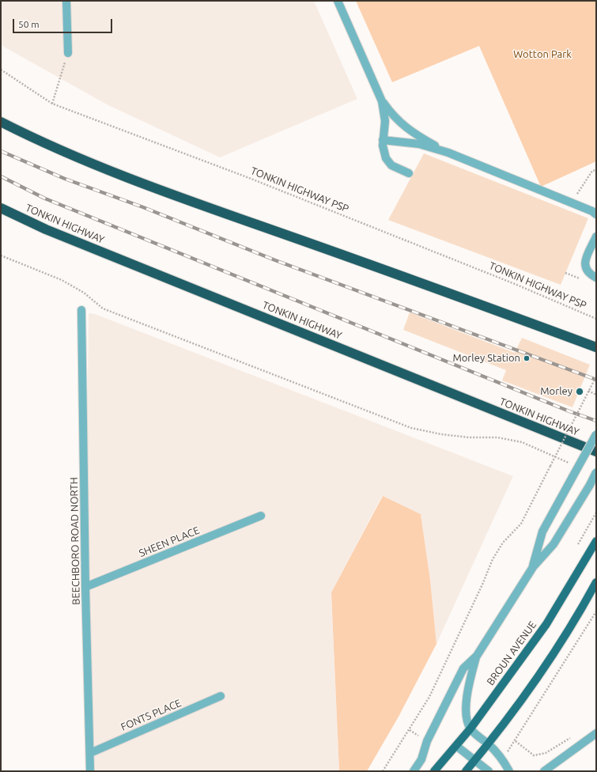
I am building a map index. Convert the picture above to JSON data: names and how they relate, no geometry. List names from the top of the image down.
{
  "streets": {
    "highway": ["TONKIN HIGHWAY"],
    "main road": ["BROUN AVENUE"],
    "street": ["BEECHBORO ROAD NORTH", "SHEEN PLACE", "FONTS PLACE"],
    "path": ["TONKIN HIGHWAY PSP"]
  },
  "crossings": [
    ["BEECHBORO ROAD NORTH", "SHEEN PLACE"],
    ["BEECHBORO ROAD NORTH", "FONTS PLACE"]
  ],
  "parks": ["Wotton Park"],
  "places": ["Morley Station", "Morley"],
  "scale_bar": "50 m"
}
